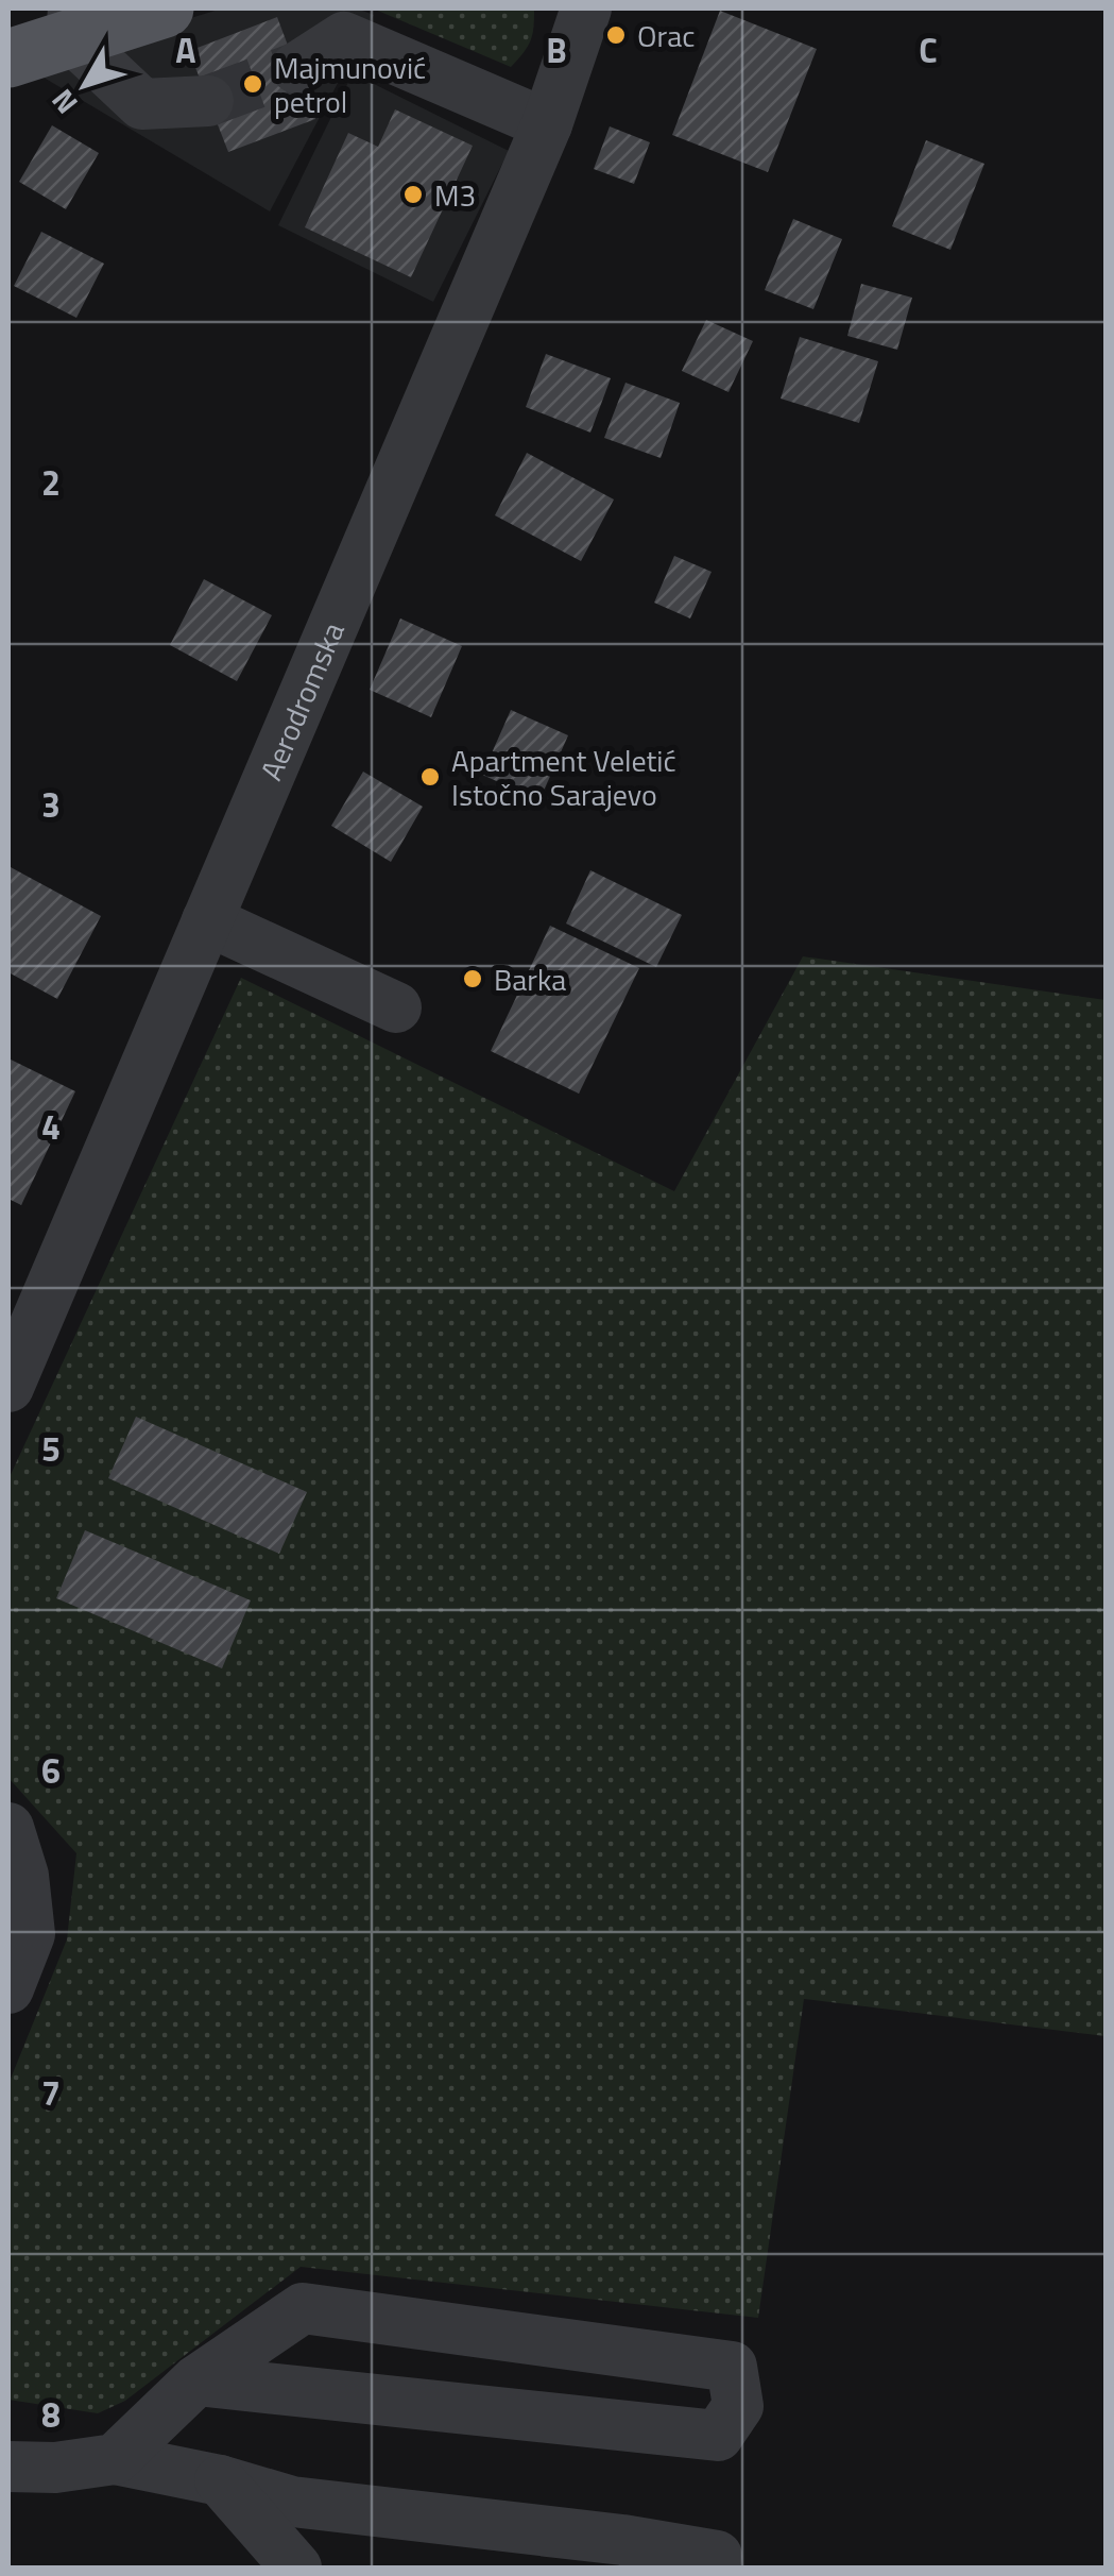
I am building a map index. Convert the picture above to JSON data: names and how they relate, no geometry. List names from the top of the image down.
{
  "streets": {
    "street": ["Aerodromska"]
  },
  "places": [
    "Orac",
    "Majmunović petrol",
    "M3",
    "Apartment Veletić Istočno Sarajevo",
    "Barka"
  ],
  "north": "bottom left",
  "grid": {
    "columns": ["A", "B", "C"],
    "rows": [
      "2",
      "3",
      "4",
      "5",
      "6",
      "7",
      "8"
    ]
  }
}
